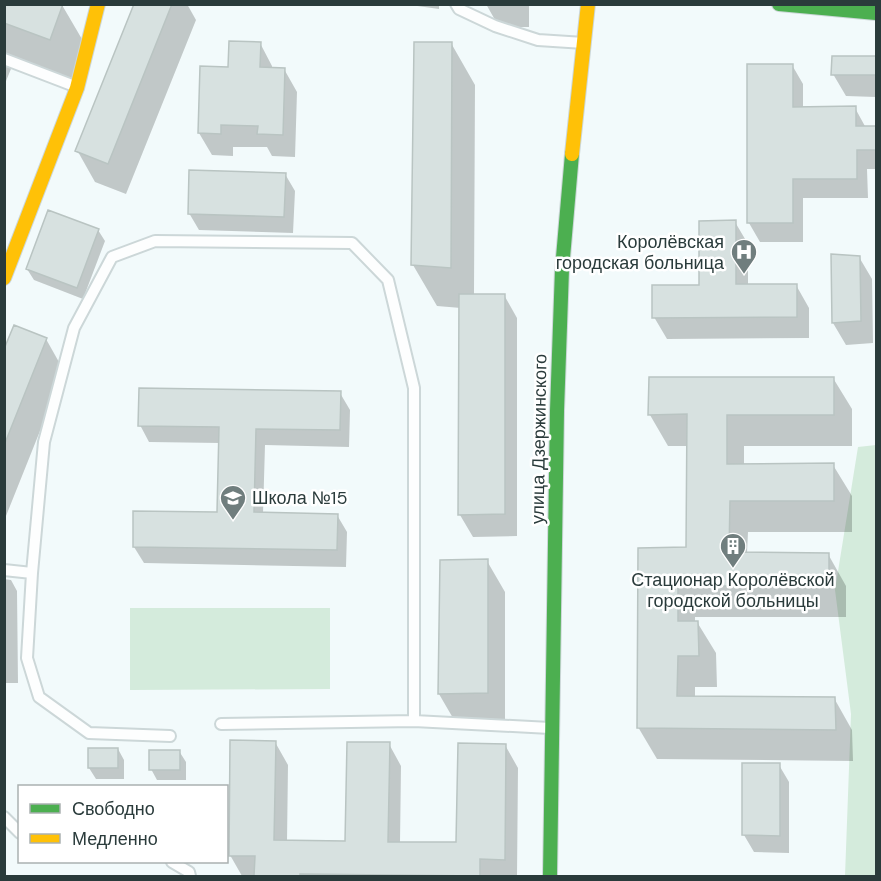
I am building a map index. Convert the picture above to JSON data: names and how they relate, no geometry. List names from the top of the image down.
{
  "streets": {
    "street": ["улица Дзержинского"]
  },
  "places": {
    "hospital": ["Королёвская городская больница"],
    "school or university": ["Школа №15"],
    "building": ["Стационар Королёвской городской больницы"]
  },
  "legend": ["Свободно", "Медленно"]
}
